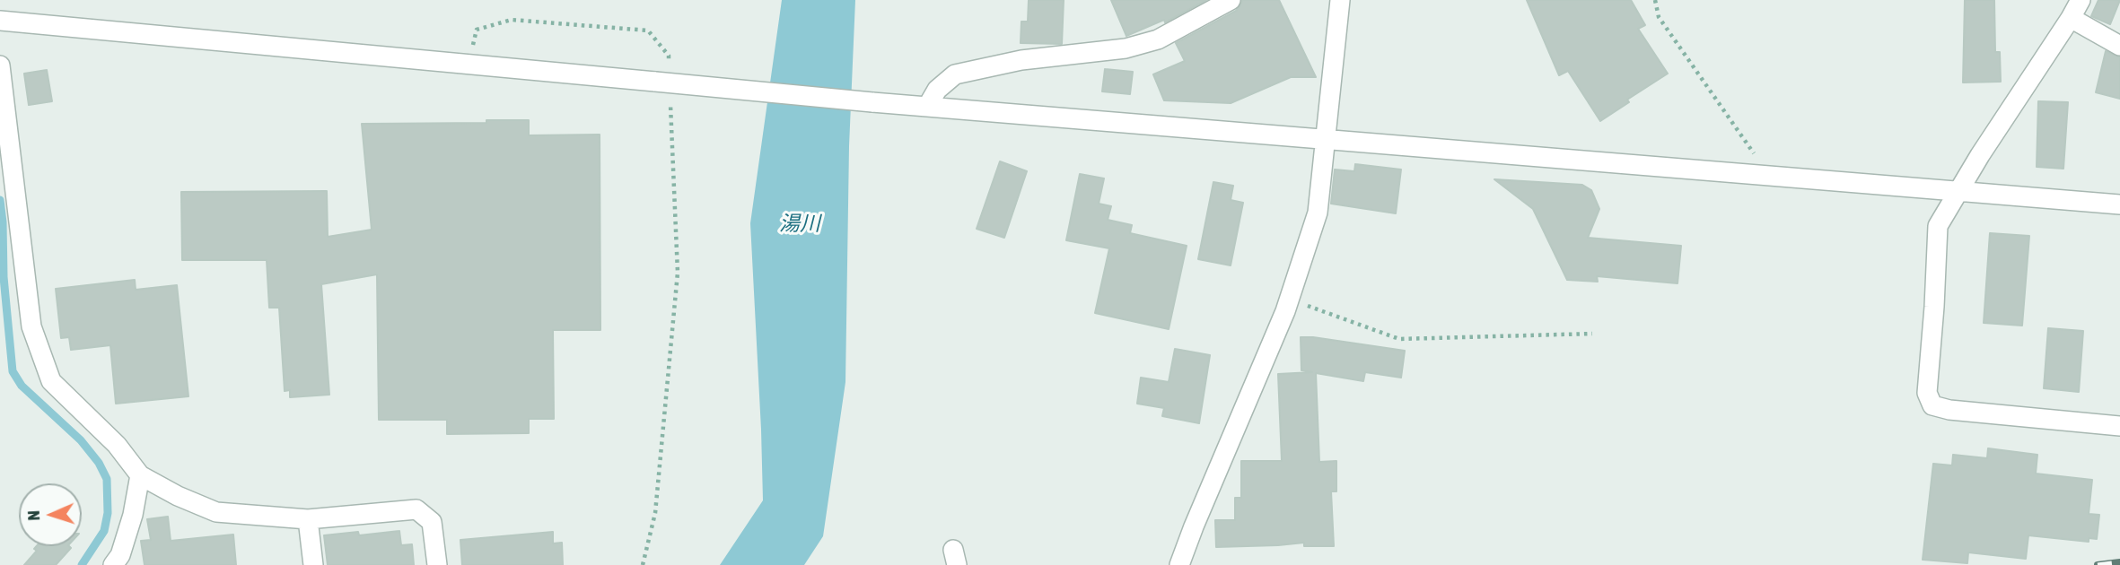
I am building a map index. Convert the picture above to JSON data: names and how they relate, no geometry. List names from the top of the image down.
{
  "water": ["湯川"],
  "north": "left"
}
